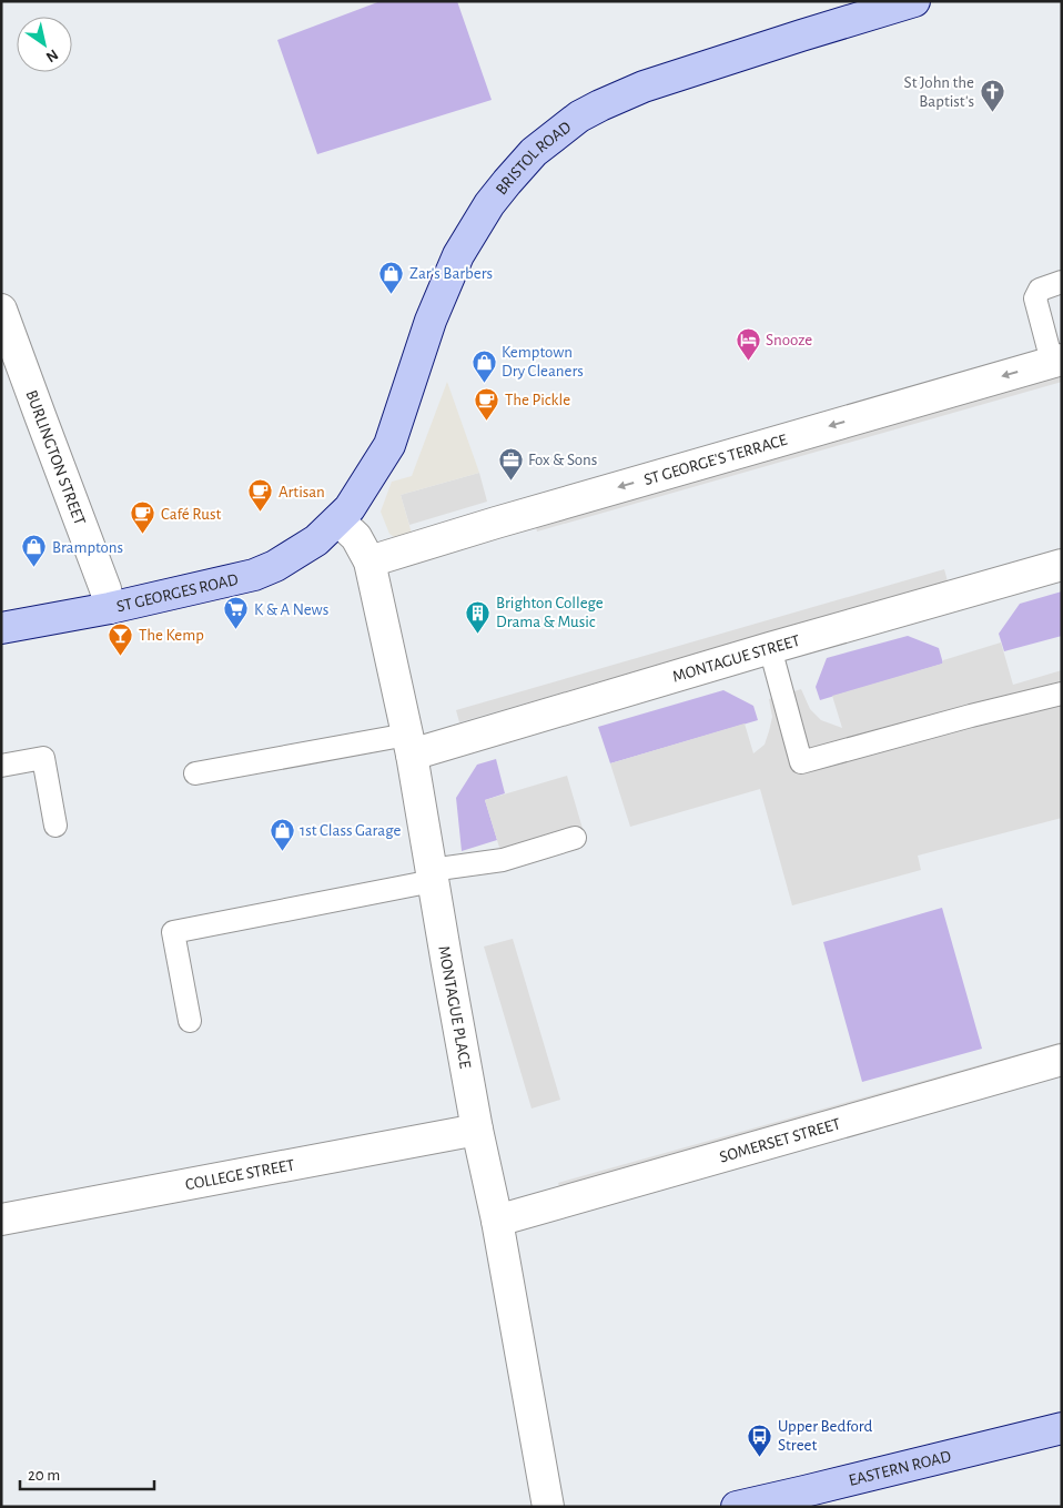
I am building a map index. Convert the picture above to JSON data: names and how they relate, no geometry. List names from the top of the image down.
{
  "streets": {
    "main road": ["BRISTOL ROAD", "ST GEORGES ROAD", "EASTERN ROAD"],
    "street": [
      "BURLINGTON STREET",
      "ST GEORGE'S TERRACE",
      "MONTAGUE STREET",
      "MONTAGUE PLACE",
      "SOMERSET STREET",
      "COLLEGE STREET"
    ]
  },
  "crossings": [
    ["BRISTOL ROAD", "ST GEORGES ROAD"],
    ["BRISTOL ROAD", "MONTAGUE PLACE"],
    ["BURLINGTON STREET", "ST GEORGES ROAD"],
    ["ST GEORGE'S TERRACE", "MONTAGUE PLACE"],
    ["ST GEORGES ROAD", "MONTAGUE PLACE"],
    ["MONTAGUE STREET", "MONTAGUE PLACE"],
    ["MONTAGUE PLACE", "SOMERSET STREET"],
    ["MONTAGUE PLACE", "COLLEGE STREET"]
  ],
  "one_way": ["ST GEORGE'S TERRACE"],
  "places": {
    "church": ["St John the Baptist's"],
    "shop": [
      "Zar's Barbers",
      "Kemptown Dry Cleaners",
      "Bramptons",
      "1st Class Garage"
    ],
    "hotel": ["Snooze"],
    "cafe": ["The Pickle", "Artisan", "Café Rust"],
    "office": ["Fox & Sons"],
    "supermarket": ["K & A News"],
    "building": ["Brighton College Drama & Music"],
    "bar": ["The Kemp"],
    "bus stop": ["Upper Bedford Street"]
  },
  "scale_bar": "20 m",
  "north": "bottom right"
}
